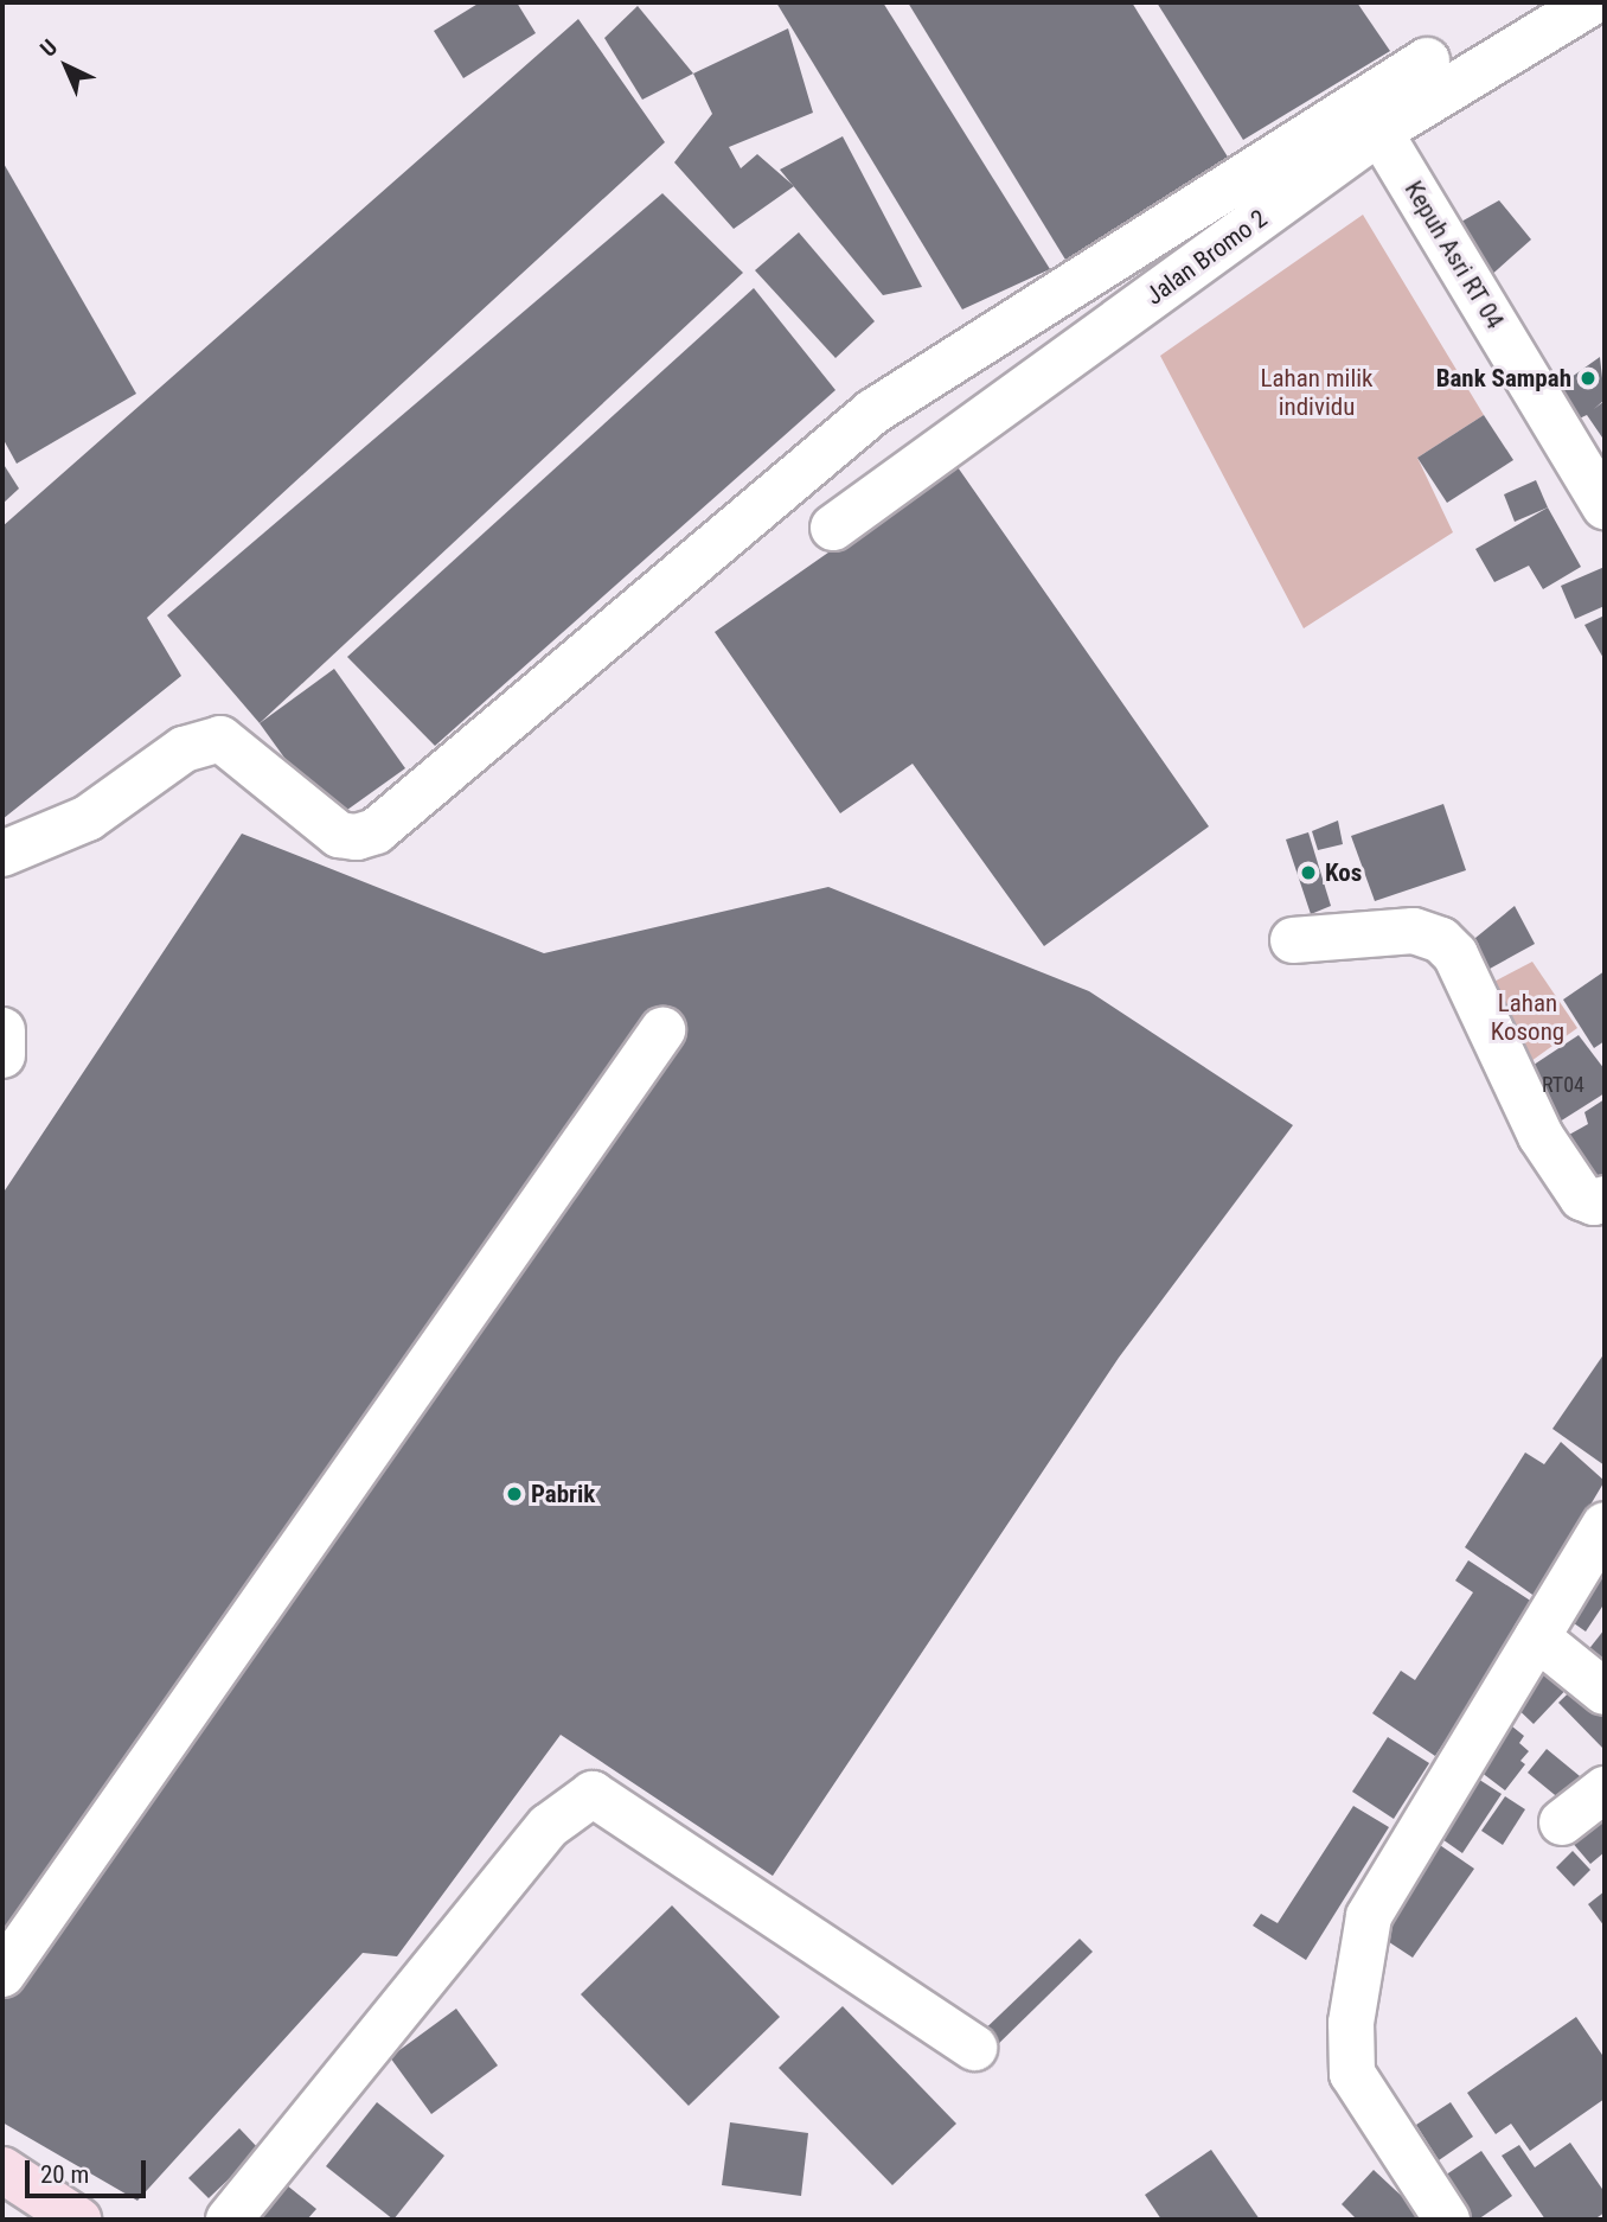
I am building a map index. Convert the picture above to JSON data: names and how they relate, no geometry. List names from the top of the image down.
{
  "streets": {
    "street": ["Kepuh Asri RT 04", "Jalan Bromo 2"]
  },
  "crossings": [
    ["Kepuh Asri RT 04", "Jalan Bromo 2"]
  ],
  "parks": ["Lahan milik individu", "Lahan Kosong"],
  "places": ["Bank Sampah", "Kos", "Pabrik"],
  "house_numbers": ["RT04"],
  "scale_bar": "20 m",
  "north": "top left"
}
